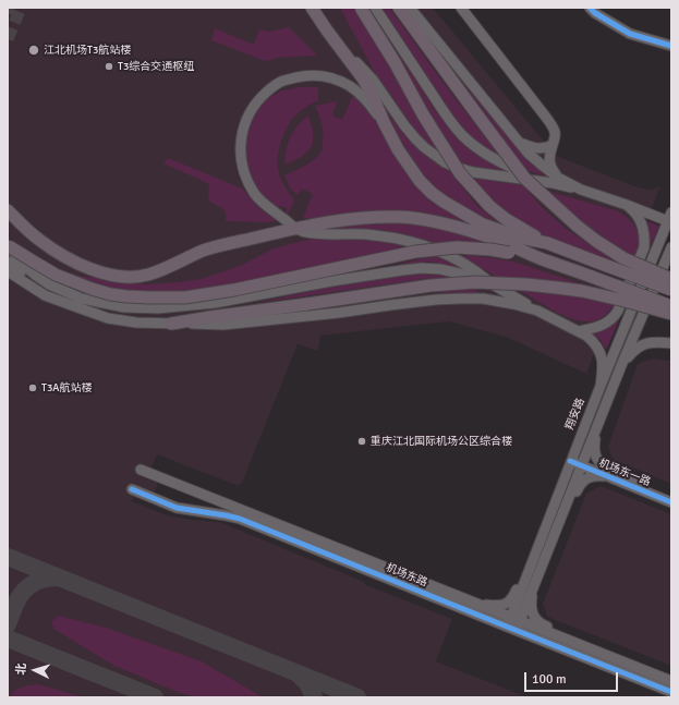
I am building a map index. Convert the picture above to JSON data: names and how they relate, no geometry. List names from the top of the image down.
{
  "streets": {
    "main road": ["翔安路", "机场东一路", "机场东路"]
  },
  "crossings": [
    ["翔安路", "机场东一路"],
    ["翔安路", "机场东路"]
  ],
  "places": [
    "江北机场T3航站楼",
    "T3综合交通枢纽",
    "T3A航站楼",
    "重庆江北国际机场公区综合楼"
  ],
  "scale_bar": "100 m",
  "north": "left"
}
